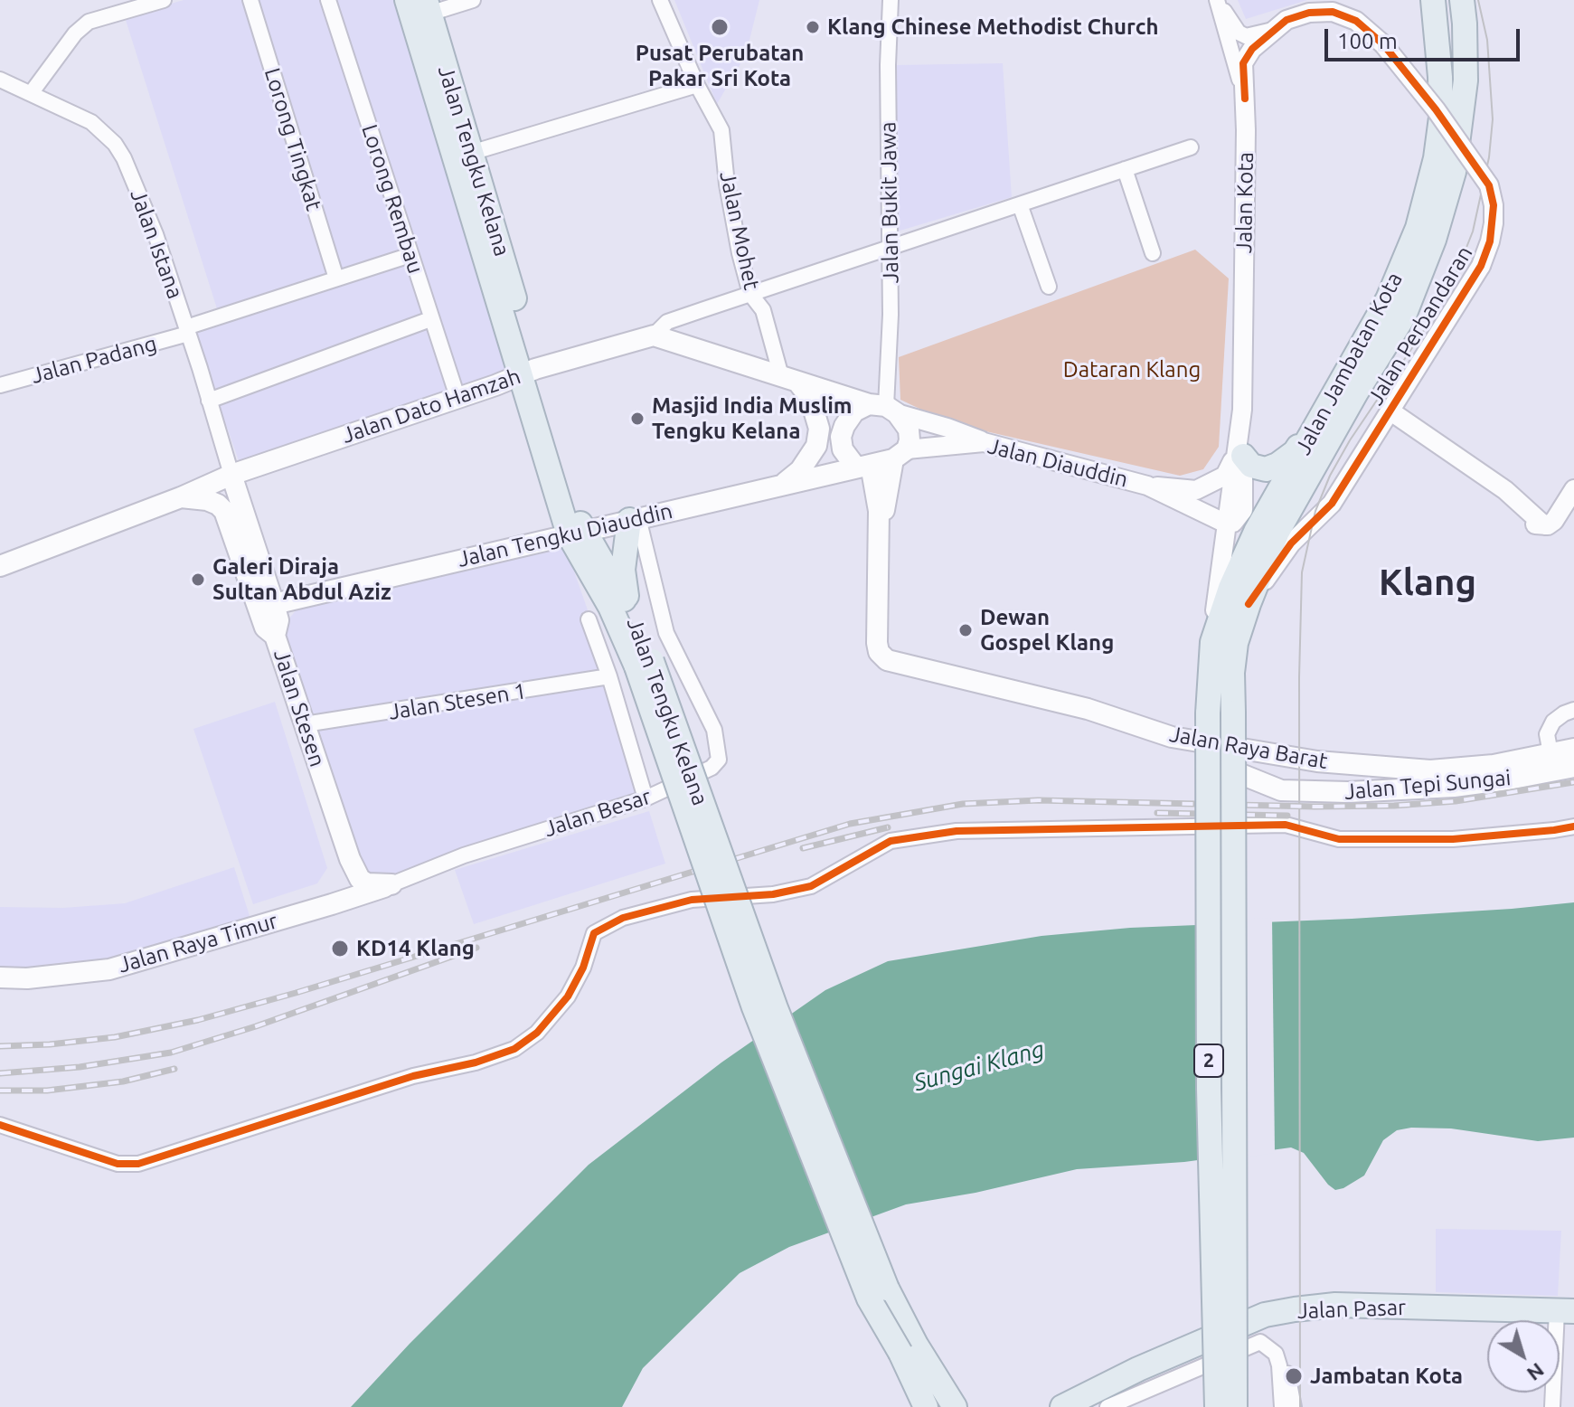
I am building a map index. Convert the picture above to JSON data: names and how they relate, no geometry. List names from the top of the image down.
{
  "streets": {
    "highway": [
      "Jalan Tengku Kelana",
      "Jalan Jambatan Kota",
      "2",
      "Jalan Pasar"
    ],
    "main road": [
      "Jalan Bukit Jawa",
      "Jalan Dato Hamzah",
      "Jalan Tengku Diauddin",
      "Jalan Stesen",
      "Jalan Raya Barat",
      "Jalan Tepi Sungai",
      "Jalan Raya Timur"
    ],
    "street": [
      "Lorong Tingkat",
      "Lorong Rembau",
      "Jalan Kota",
      "Jalan Mohet",
      "Jalan Istana",
      "Jalan Perbandaran",
      "Jalan Padang",
      "Jalan Diauddin",
      "Jalan Stesen 1",
      "Jalan Besar"
    ]
  },
  "crossings": [
    ["Jalan Tengku Kelana", "Jalan Dato Hamzah"],
    ["Jalan Tengku Kelana", "Jalan Tengku Diauddin"],
    ["Lorong Rembau", "Jalan Dato Hamzah"],
    ["Jalan Bukit Jawa", "Jalan Diauddin"],
    ["Jalan Bukit Jawa", "Jalan Tengku Diauddin"],
    ["Jalan Bukit Jawa", "Jalan Raya Barat"],
    ["Jalan Kota", "Jalan Perbandaran"],
    ["Jalan Kota", "Jalan Jambatan Kota"],
    ["Jalan Istana", "Jalan Padang"],
    ["Jalan Istana", "Jalan Dato Hamzah"],
    ["Jalan Istana", "Jalan Stesen"],
    ["Jalan Perbandaran", "Jalan Jambatan Kota"],
    ["Jalan Dato Hamzah", "Jalan Stesen"],
    ["Jalan Diauddin", "Jalan Tengku Diauddin"],
    ["Jalan Tengku Diauddin", "Jalan Stesen"],
    ["Jalan Tengku Diauddin", "Jalan Besar"],
    ["Jalan Stesen 1", "Jalan Stesen"],
    ["Jalan Stesen", "Jalan Besar"],
    ["Jalan Stesen", "Jalan Raya Timur"],
    ["Jalan Raya Barat", "Jalan Tepi Sungai"],
    ["Jalan Besar", "Jalan Raya Timur"]
  ],
  "districts": ["Klang"],
  "water": ["Sungai Klang"],
  "parks": ["Dataran Klang"],
  "places": [
    "Pusat Perubatan Pakar Sri Kota",
    "Klang Chinese Methodist Church",
    "Masjid India Muslim Tengku Kelana",
    "Galeri Diraja Sultan Abdul Aziz",
    "Dewan Gospel Klang",
    "KD14 Klang",
    "Jambatan Kota"
  ],
  "scale_bar": "100 m",
  "north": "bottom right"
}
